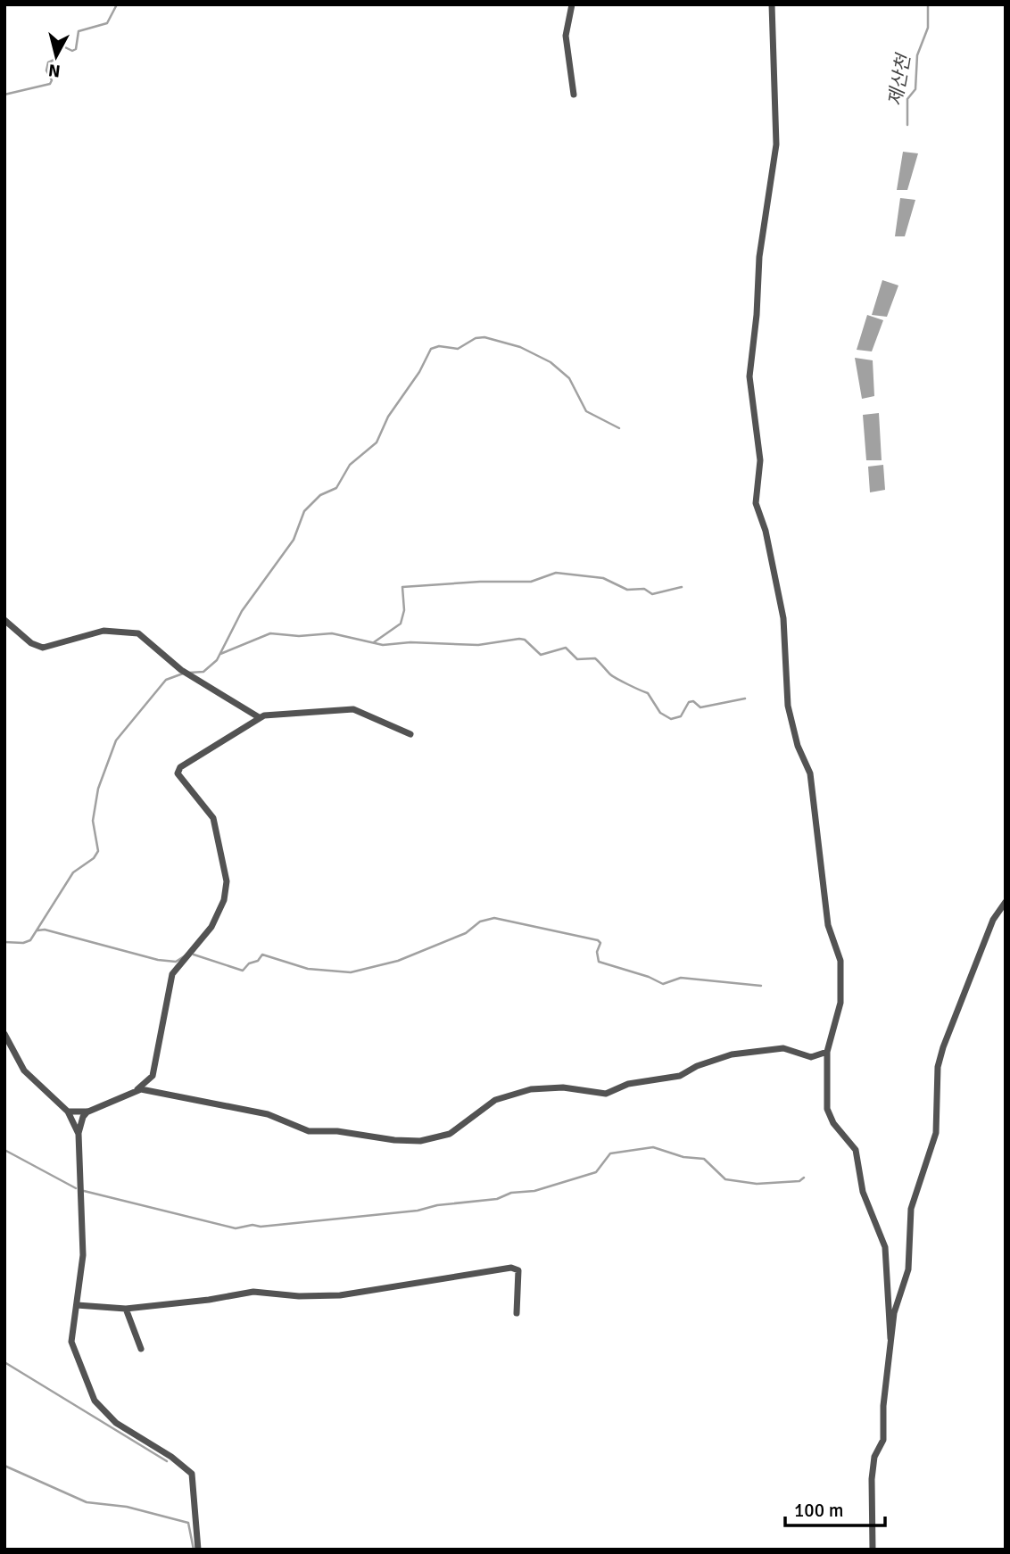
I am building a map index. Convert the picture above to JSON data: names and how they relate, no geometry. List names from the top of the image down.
{
  "water": ["제산천"],
  "scale_bar": "100 m",
  "north": "bottom"
}
